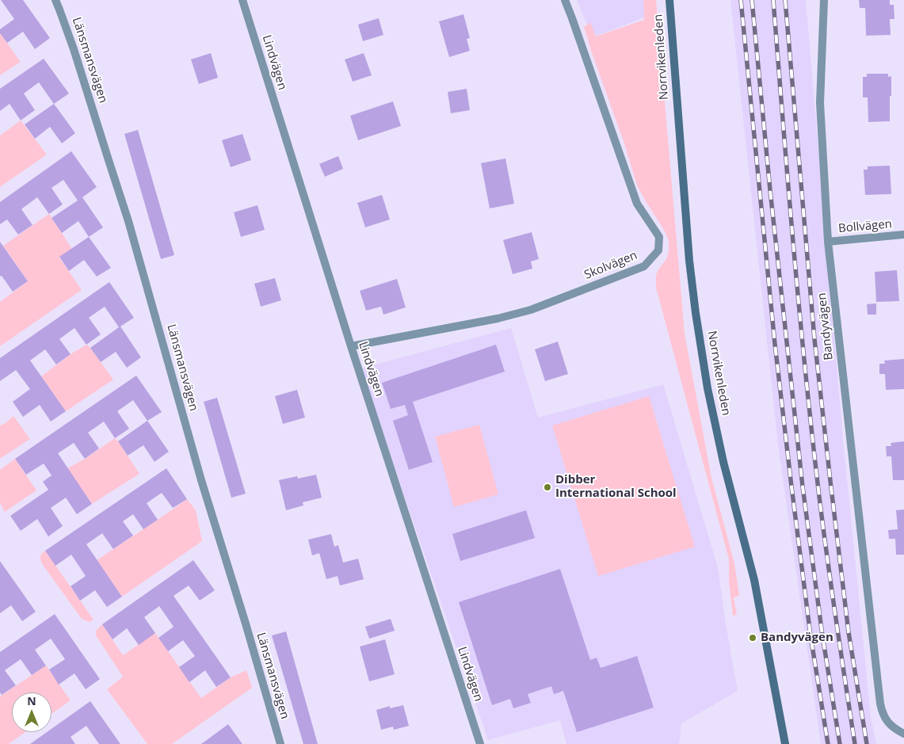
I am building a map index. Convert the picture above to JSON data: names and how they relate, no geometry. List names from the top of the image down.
{
  "streets": {
    "main road": ["Norrvikenleden"],
    "street": [
      "Länsmansvägen",
      "Lindvägen",
      "Bollvägen",
      "Skolvägen",
      "Bandyvägen"
    ]
  },
  "crossings": [
    ["Lindvägen", "Skolvägen"],
    ["Bollvägen", "Bandyvägen"]
  ],
  "places": ["Dibber International School", "Bandyvägen"],
  "north": "top"
}
